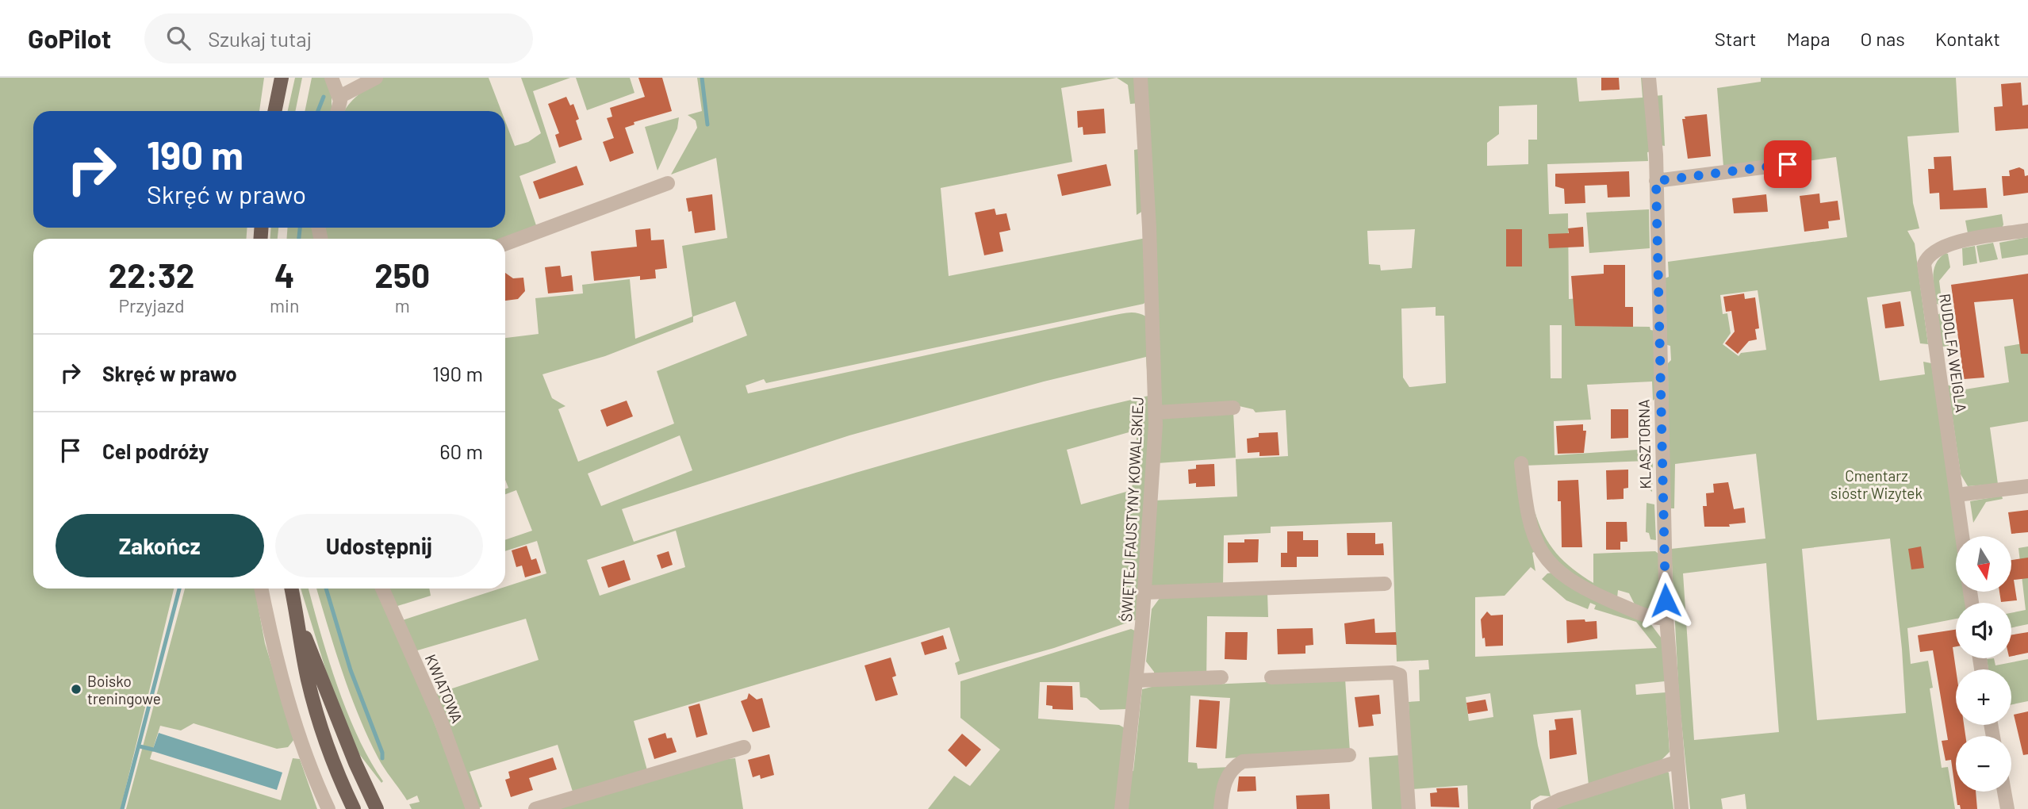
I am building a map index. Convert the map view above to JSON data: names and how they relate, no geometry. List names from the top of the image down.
{
  "streets": {
    "street": [
      "RUDOLFA WEIGLA",
      "KLASZTORNA",
      "ŚWIĘTEJ FAUSTYNY KOWALSKIEJ",
      "KWIATOWA"
    ]
  },
  "parks": ["Cmentarz sióstr Wizytek"],
  "places": ["Boisko treningowe"],
  "north": "bottom",
  "page": {
    "header": "GoPilot",
    "search": "Szukaj tutaj",
    "nav": [
      "Start",
      "Mapa",
      "O nas",
      "Kontakt"
    ],
    "turn": ["190 m", "Skręć w prawo"],
    "eta": [
      "22:32",
      "Przyjazd",
      "4",
      "min",
      "250",
      "m"
    ],
    "list": [
      {
        "name": "Skręć w prawo",
        "value": "190 m"
      },
      {
        "name": "Cel podróży",
        "value": "60 m"
      }
    ],
    "buttons": ["Zakończ", "Udostępnij"],
    "map_buttons": ["+", "−"]
  }
}
